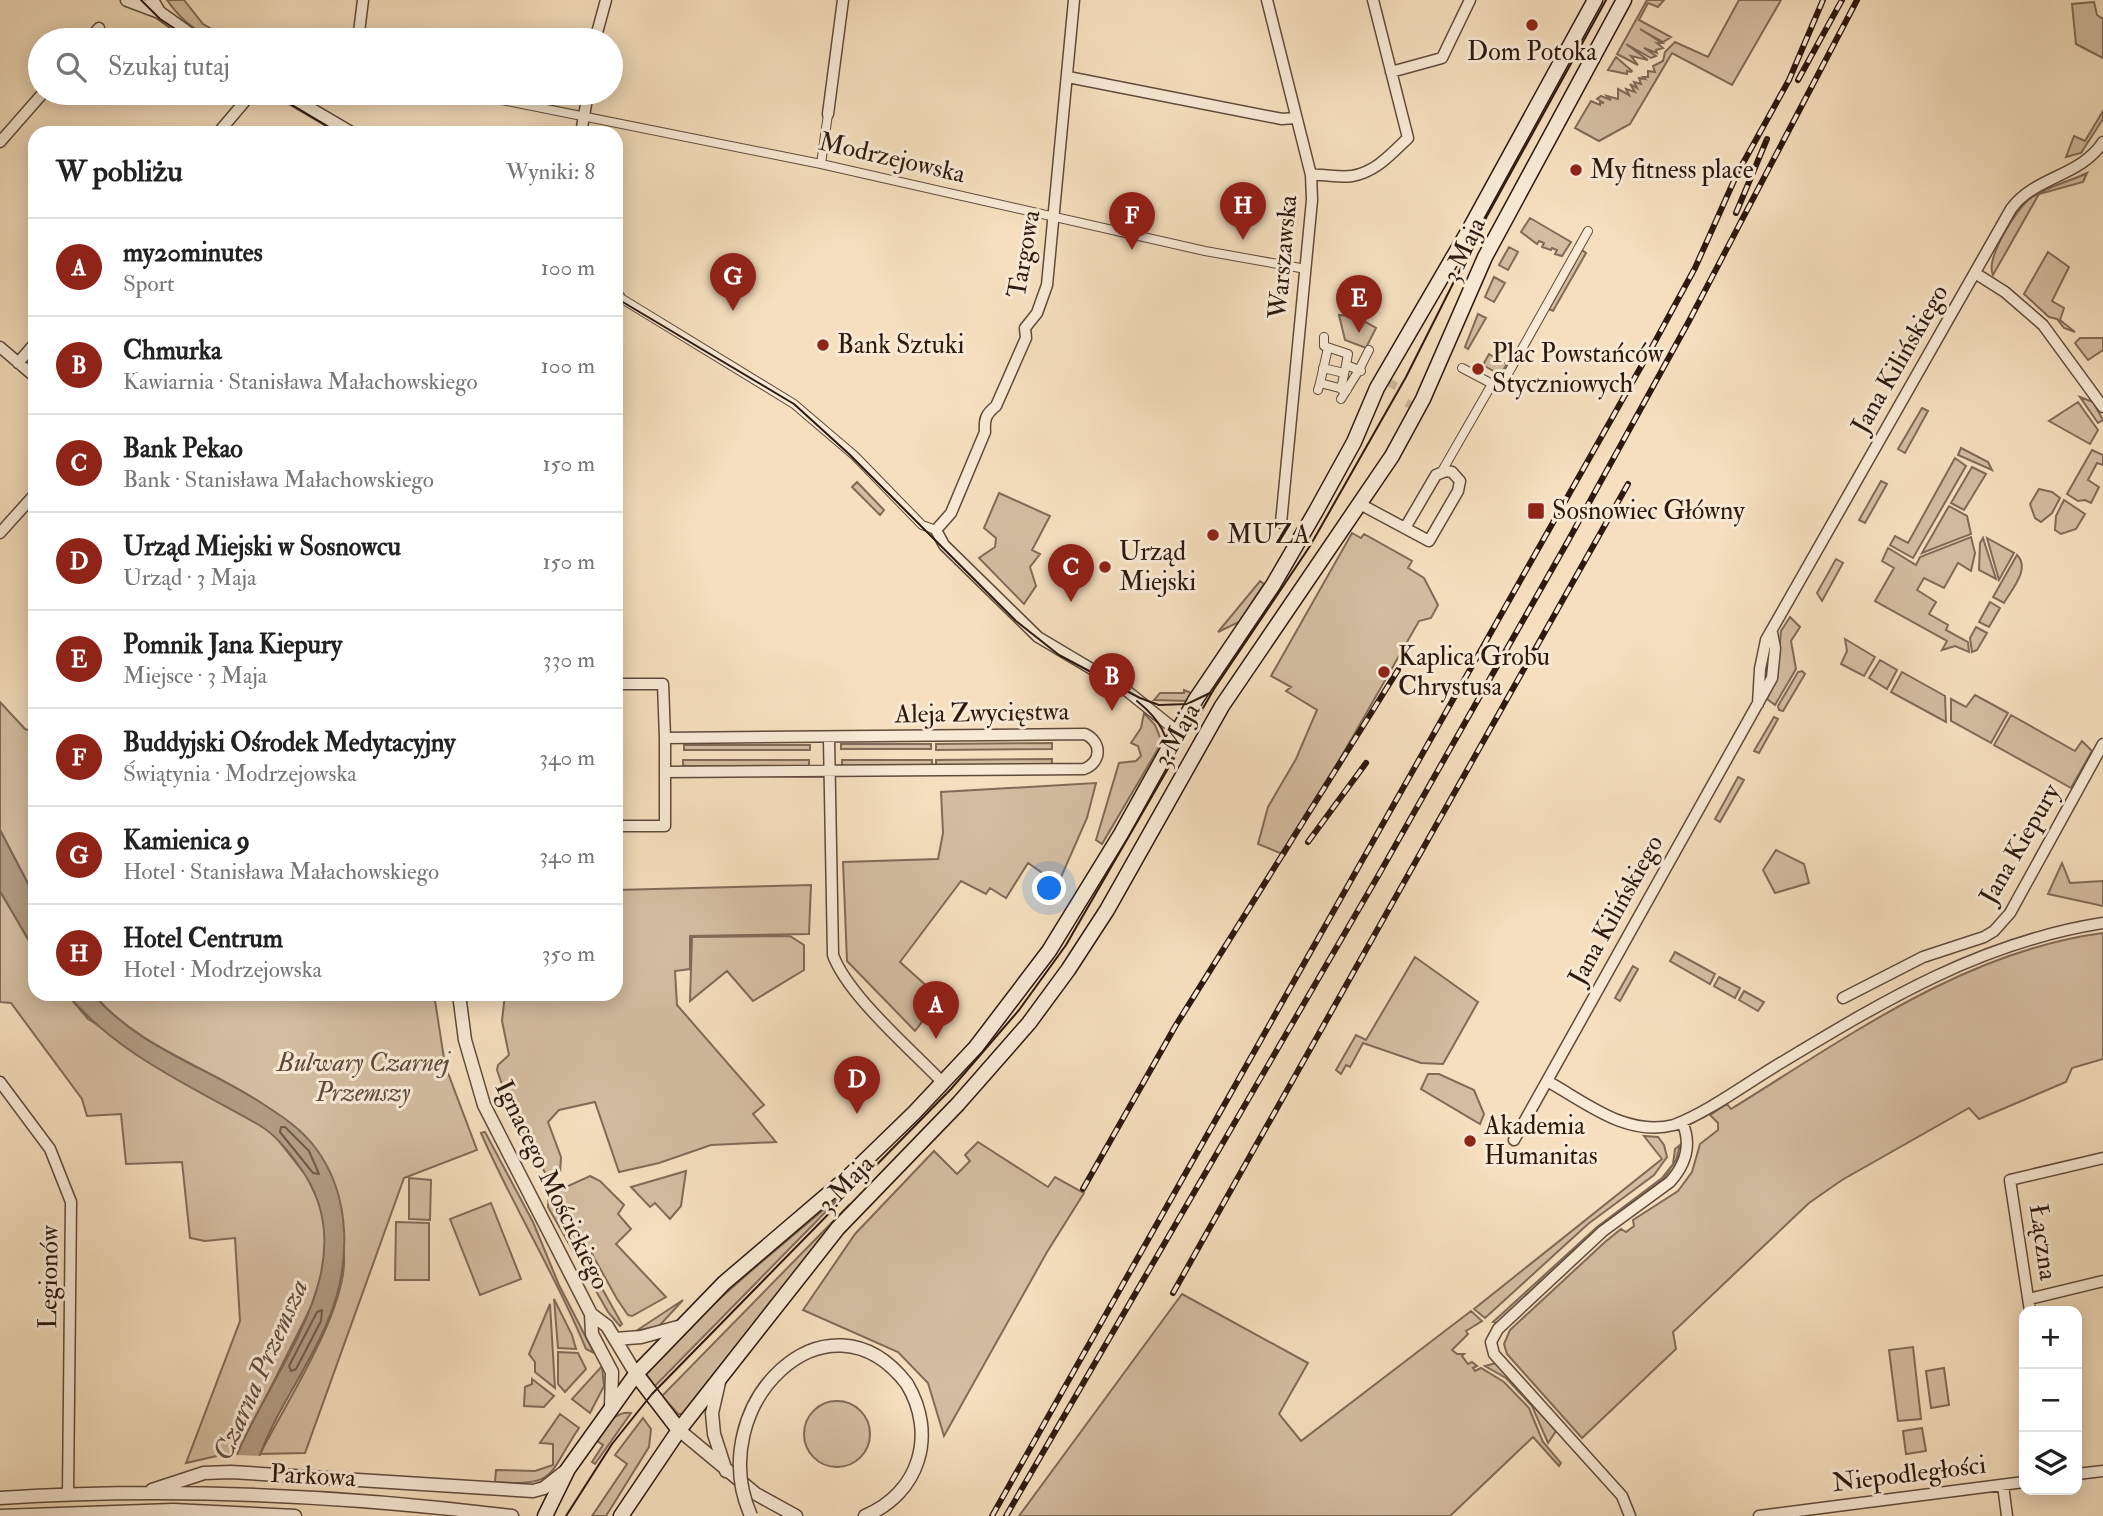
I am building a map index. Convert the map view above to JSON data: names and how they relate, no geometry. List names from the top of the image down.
{
  "streets": {
    "main road": ["3 Maja"],
    "street": [
      "Modrzejowska",
      "Targowa",
      "Warszawska",
      "Jana Kilińskiego",
      "Aleja Zwycięstwa",
      "Jana Kiepury",
      "Ignacego Mościckiego",
      "Łączna",
      "Legionów",
      "Niepodległości",
      "Parkowa"
    ]
  },
  "crossings": [
    ["Modrzejowska", "Targowa"],
    ["Modrzejowska", "Warszawska"],
    ["3 Maja", "Ignacego Mościckiego"],
    ["Legionów", "Parkowa"]
  ],
  "water": ["Czarna Przemsza"],
  "parks": ["Bulwary Czarnej Przemszy"],
  "places": {
    "other": [
      "Dom Potoka",
      "My fitness place",
      "Bank Sztuki",
      "Plac Powstańców Styczniowych",
      "MUZA",
      "Urząd Miejski",
      "Kaplica Grobu Chrystusa",
      "Akademia Humanitas"
    ],
    "transit": ["Sosnowiec Główny"]
  },
  "page": {
    "search": "Szukaj tutaj",
    "heading": ["W pobliżu", "Wyniki: 8"],
    "pins": [
      "H",
      "F",
      "G",
      "E",
      "C",
      "B",
      "A",
      "D"
    ],
    "list": [
      {
        "mark": "A",
        "name": "my20minutes",
        "note": "Sport",
        "value": "100 m"
      },
      {
        "mark": "B",
        "name": "Chmurka",
        "note": "Kawiarnia · Stanisława Małachowskiego",
        "value": "100 m"
      },
      {
        "mark": "C",
        "name": "Bank Pekao",
        "note": "Bank · Stanisława Małachowskiego",
        "value": "150 m"
      },
      {
        "mark": "D",
        "name": "Urząd Miejski w Sosnowcu",
        "note": "Urząd · 3 Maja",
        "value": "150 m"
      },
      {
        "mark": "E",
        "name": "Pomnik Jana Kiepury",
        "note": "Miejsce · 3 Maja",
        "value": "330 m"
      },
      {
        "mark": "F",
        "name": "Buddyjski Ośrodek Medytacyjny",
        "note": "Świątynia · Modrzejowska",
        "value": "340 m"
      },
      {
        "mark": "G",
        "name": "Kamienica 9",
        "note": "Hotel · Stanisława Małachowskiego",
        "value": "340 m"
      },
      {
        "mark": "H",
        "name": "Hotel Centrum",
        "note": "Hotel · Modrzejowska",
        "value": "350 m"
      }
    ],
    "map_buttons": ["+", "−"]
  }
}
